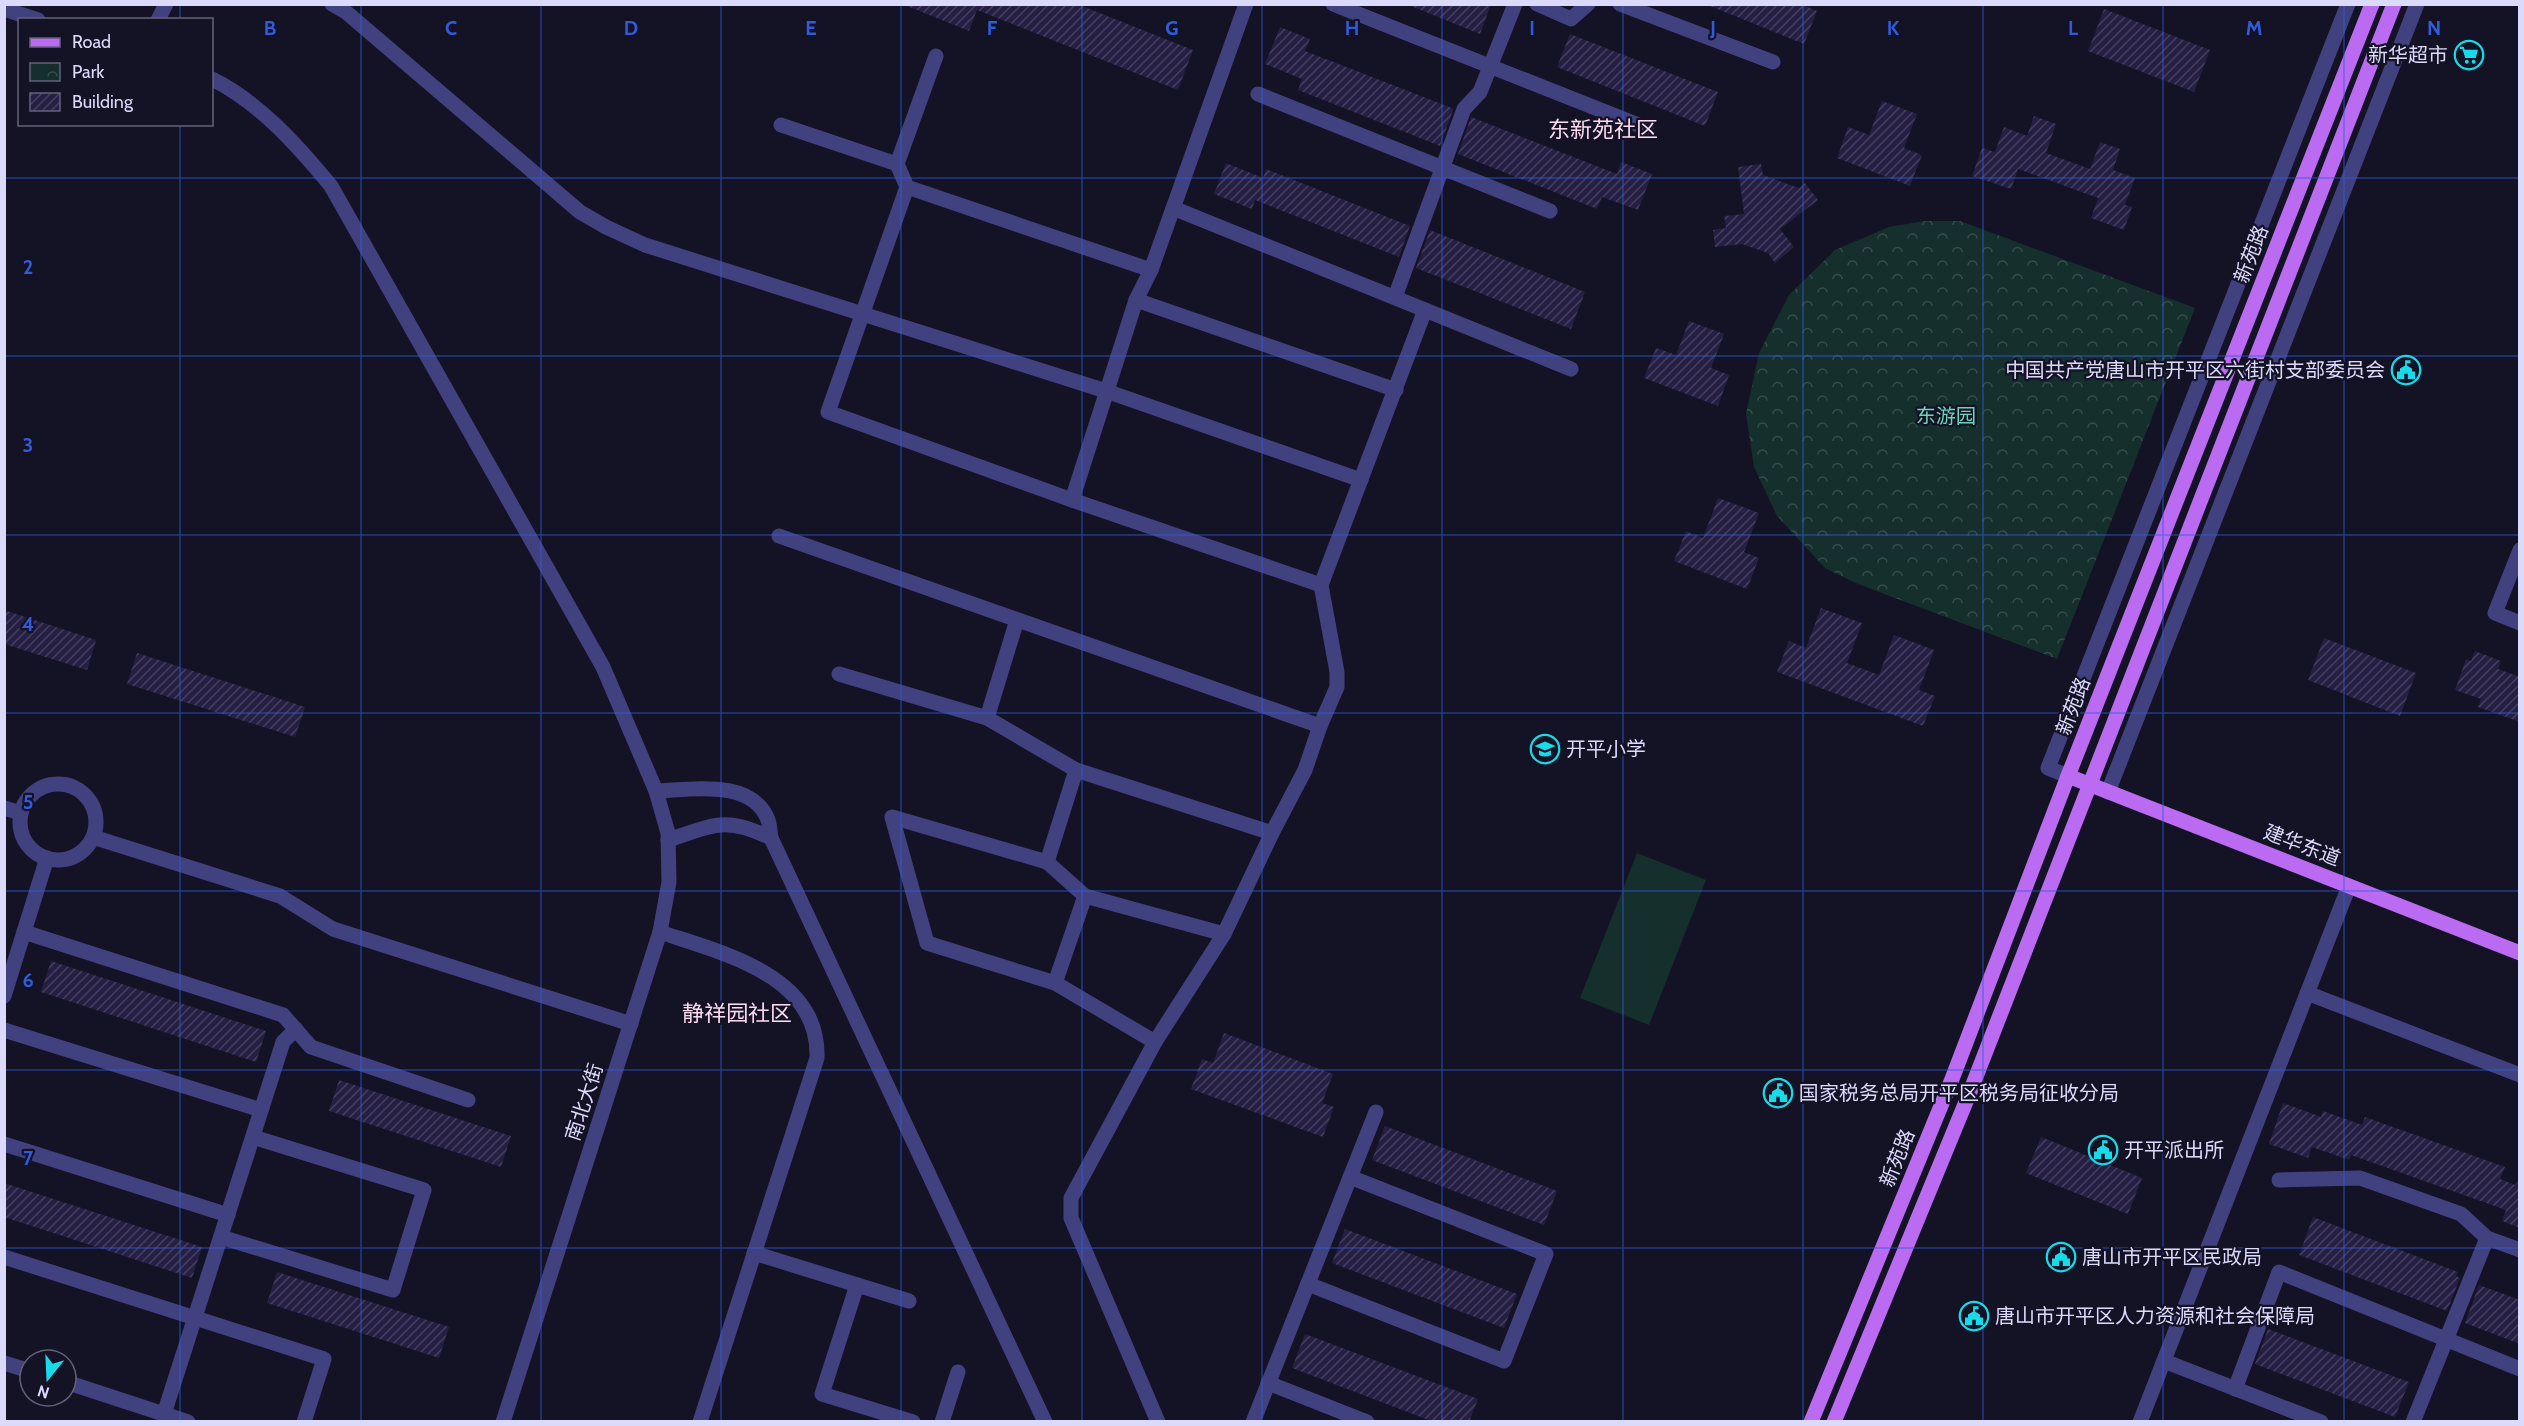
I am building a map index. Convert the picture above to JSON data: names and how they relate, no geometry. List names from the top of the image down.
{
  "streets": {
    "main road": ["新苑路", "建华东道"],
    "street": ["南北大街"]
  },
  "crossings": [
    ["新苑路", "建华东道"]
  ],
  "districts": ["东新苑社区", "静祥园社区"],
  "parks": ["东游园"],
  "places": {
    "supermarket": ["新华超市"],
    "public building": [
      "中国共产党唐山市开平区六街村支部委员会",
      "国家税务总局开平区税务局征收分局",
      "开平派出所",
      "唐山市开平区民政局",
      "唐山市开平区人力资源和社会保障局"
    ],
    "school or university": ["开平小学"]
  },
  "legend": ["Road", "Park", "Building"],
  "north": "bottom",
  "grid": {
    "columns": [
      "B",
      "C",
      "D",
      "E",
      "F",
      "G",
      "H",
      "I",
      "J",
      "K",
      "L",
      "M",
      "N"
    ],
    "rows": [
      "2",
      "3",
      "4",
      "5",
      "6",
      "7"
    ]
  }
}
